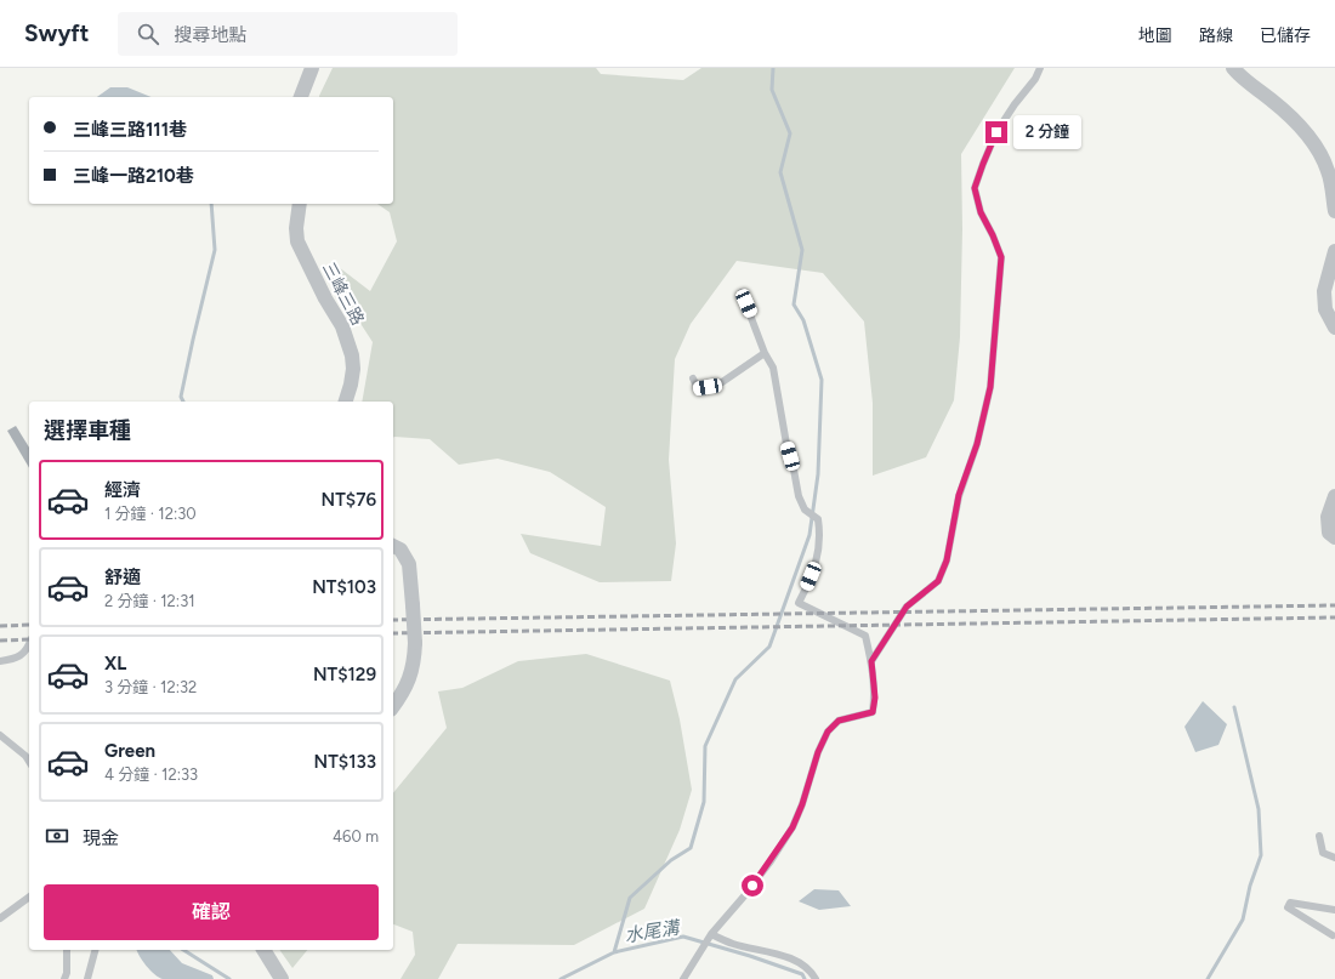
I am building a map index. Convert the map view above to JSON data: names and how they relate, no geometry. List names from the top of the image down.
{
  "streets": {
    "street": ["三峰三路"]
  },
  "water": ["水尾溝"],
  "page": {
    "header": "Swyft",
    "search": "搜尋地點",
    "nav": ["地圖", "路線", "已儲存"],
    "banner": ["三峰三路111巷", "三峰一路210巷"],
    "bubble": "2 分鐘",
    "heading": "選擇車種",
    "list": [
      {
        "name": "經濟",
        "note": "1 分鐘 · 12:30",
        "value": "NT$76"
      },
      {
        "name": "舒適",
        "note": "2 分鐘 · 12:31",
        "value": "NT$103"
      },
      {
        "name": "XL",
        "note": "3 分鐘 · 12:32",
        "value": "NT$129"
      },
      {
        "name": "Green",
        "note": "4 分鐘 · 12:33",
        "value": "NT$133"
      }
    ],
    "pay": ["現金", "460 m"],
    "buttons": "確認"
  }
}
